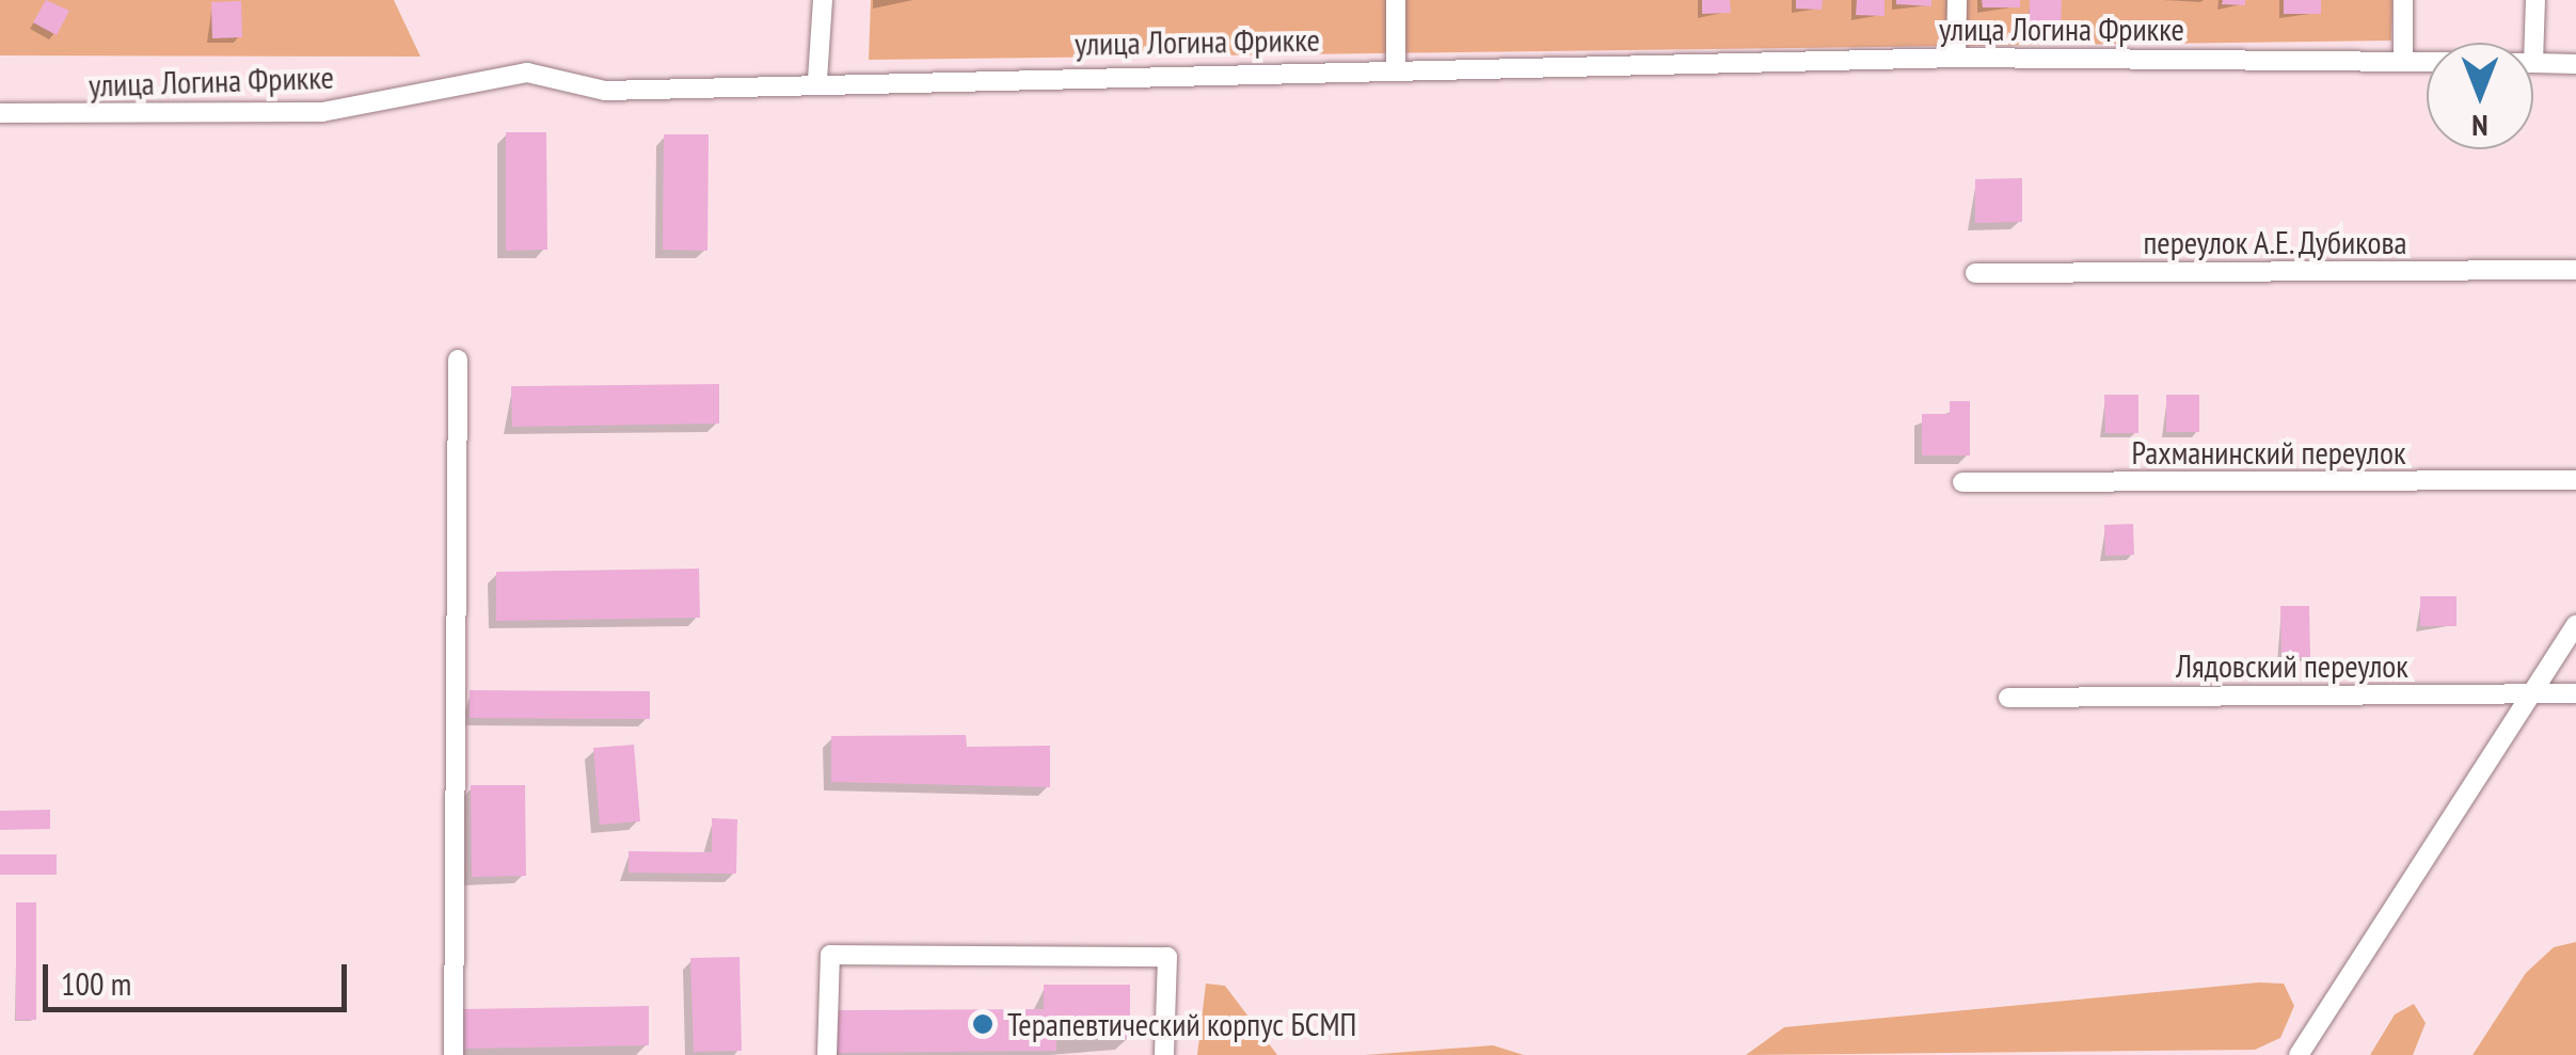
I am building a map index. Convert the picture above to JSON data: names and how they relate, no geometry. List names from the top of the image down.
{
  "streets": {
    "street": [
      "улица Логина Фрикке",
      "переулок А.Е. Дубикова",
      "Рахманинский переулок",
      "Лядовский переулок"
    ]
  },
  "places": ["Терапевтический корпус БСМП"],
  "scale_bar": "100 m",
  "north": "bottom"
}
